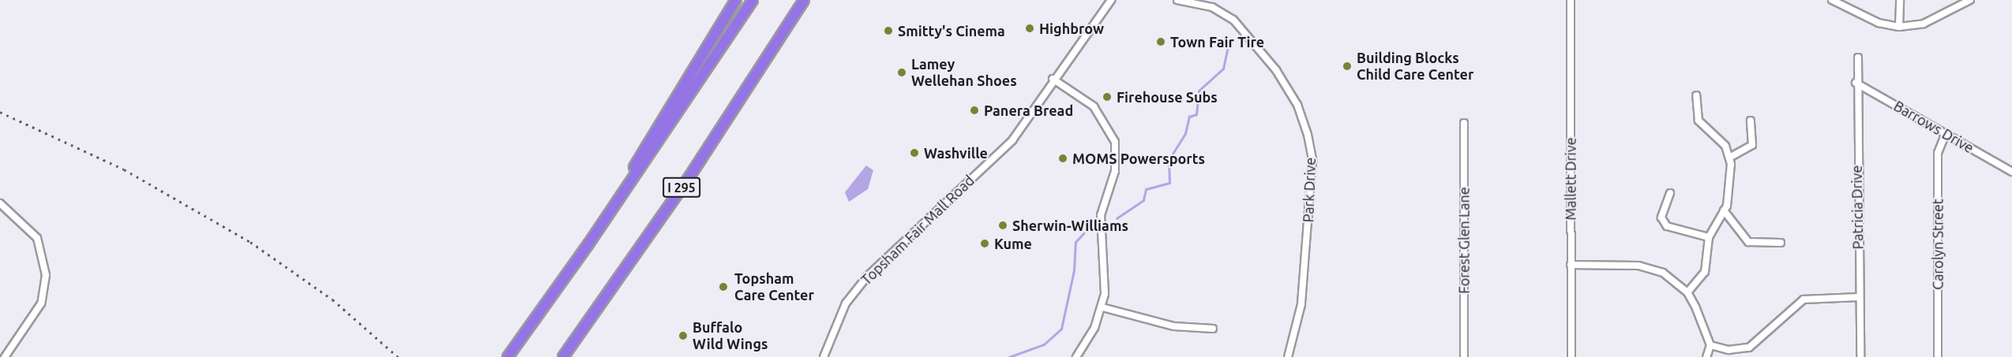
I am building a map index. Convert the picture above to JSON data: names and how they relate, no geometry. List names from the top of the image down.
{
  "streets": {
    "highway": ["I 295"],
    "street": [
      "Barrows Drive",
      "Mallett Drive",
      "Park Drive",
      "Patricia Drive",
      "Topsham Fair Mall Road",
      "Forest Glen Lane",
      "Carolyn Street"
    ]
  },
  "crossings": [
    ["Barrows Drive", "Patricia Drive"],
    ["Barrows Drive", "Carolyn Street"]
  ],
  "places": [
    "Highbrow",
    "Smitty's Cinema",
    "Town Fair Tire",
    "Building Blocks Child Care Center",
    "Lamey Wellehan Shoes",
    "Firehouse Subs",
    "Panera Bread",
    "Washville",
    "MOMS Powersports",
    "Sherwin-Williams",
    "Kume",
    "Topsham Care Center",
    "Buffalo Wild Wings"
  ]
}
